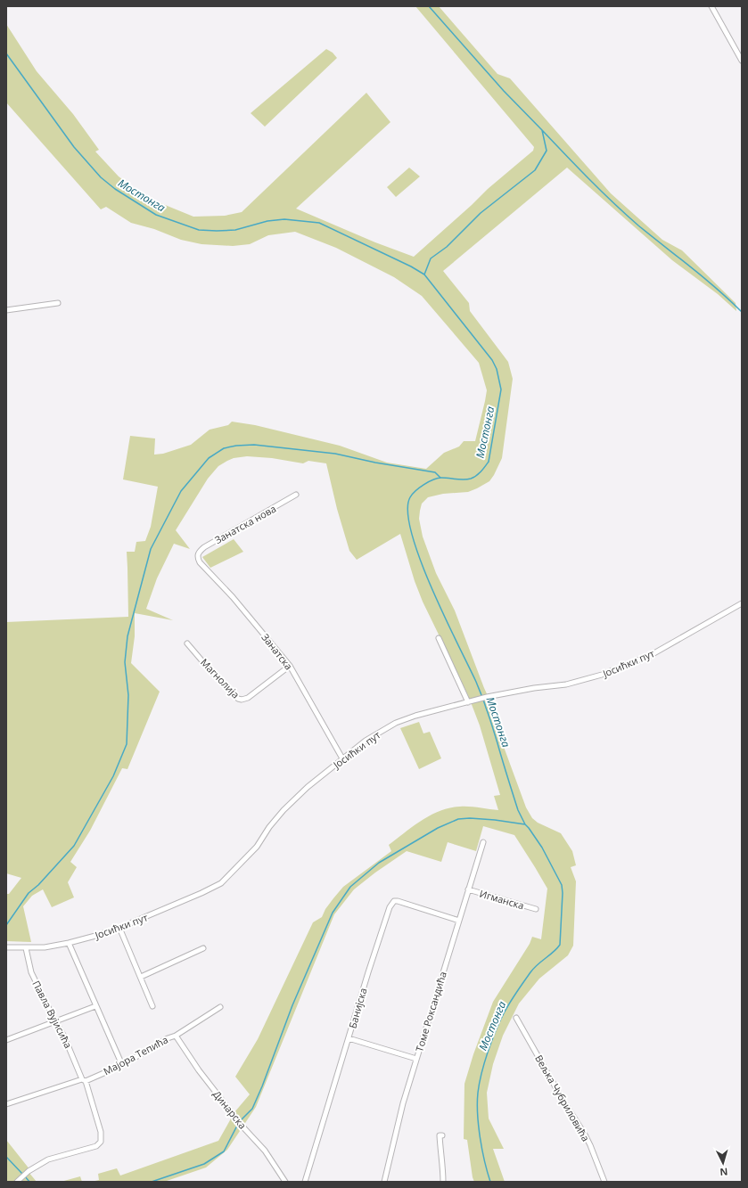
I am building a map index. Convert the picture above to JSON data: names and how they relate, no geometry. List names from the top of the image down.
{
  "streets": {
    "street": [
      "Занатска нова",
      "Занатска",
      "Јосићки пут",
      "Магнолија",
      "Игманска",
      "Банијска",
      "Томе Роксандића",
      "Павла Вујисића",
      "Мајора Тепића",
      "Вељка Чубриловића",
      "Динарска"
    ]
  },
  "crossings": [
    ["Занатска нова", "Занатска"],
    ["Занатска", "Јосићки пут"],
    ["Занатска", "Магнолија"],
    ["Јосићки пут", "Павла Вујисића"],
    ["Игманска", "Томе Роксандића"],
    ["Банијска", "Томе Роксандића"],
    ["Павла Вујисића", "Мајора Тепића"],
    ["Мајора Тепића", "Динарска"]
  ],
  "water": ["Мостонга"],
  "north": "bottom"
}
